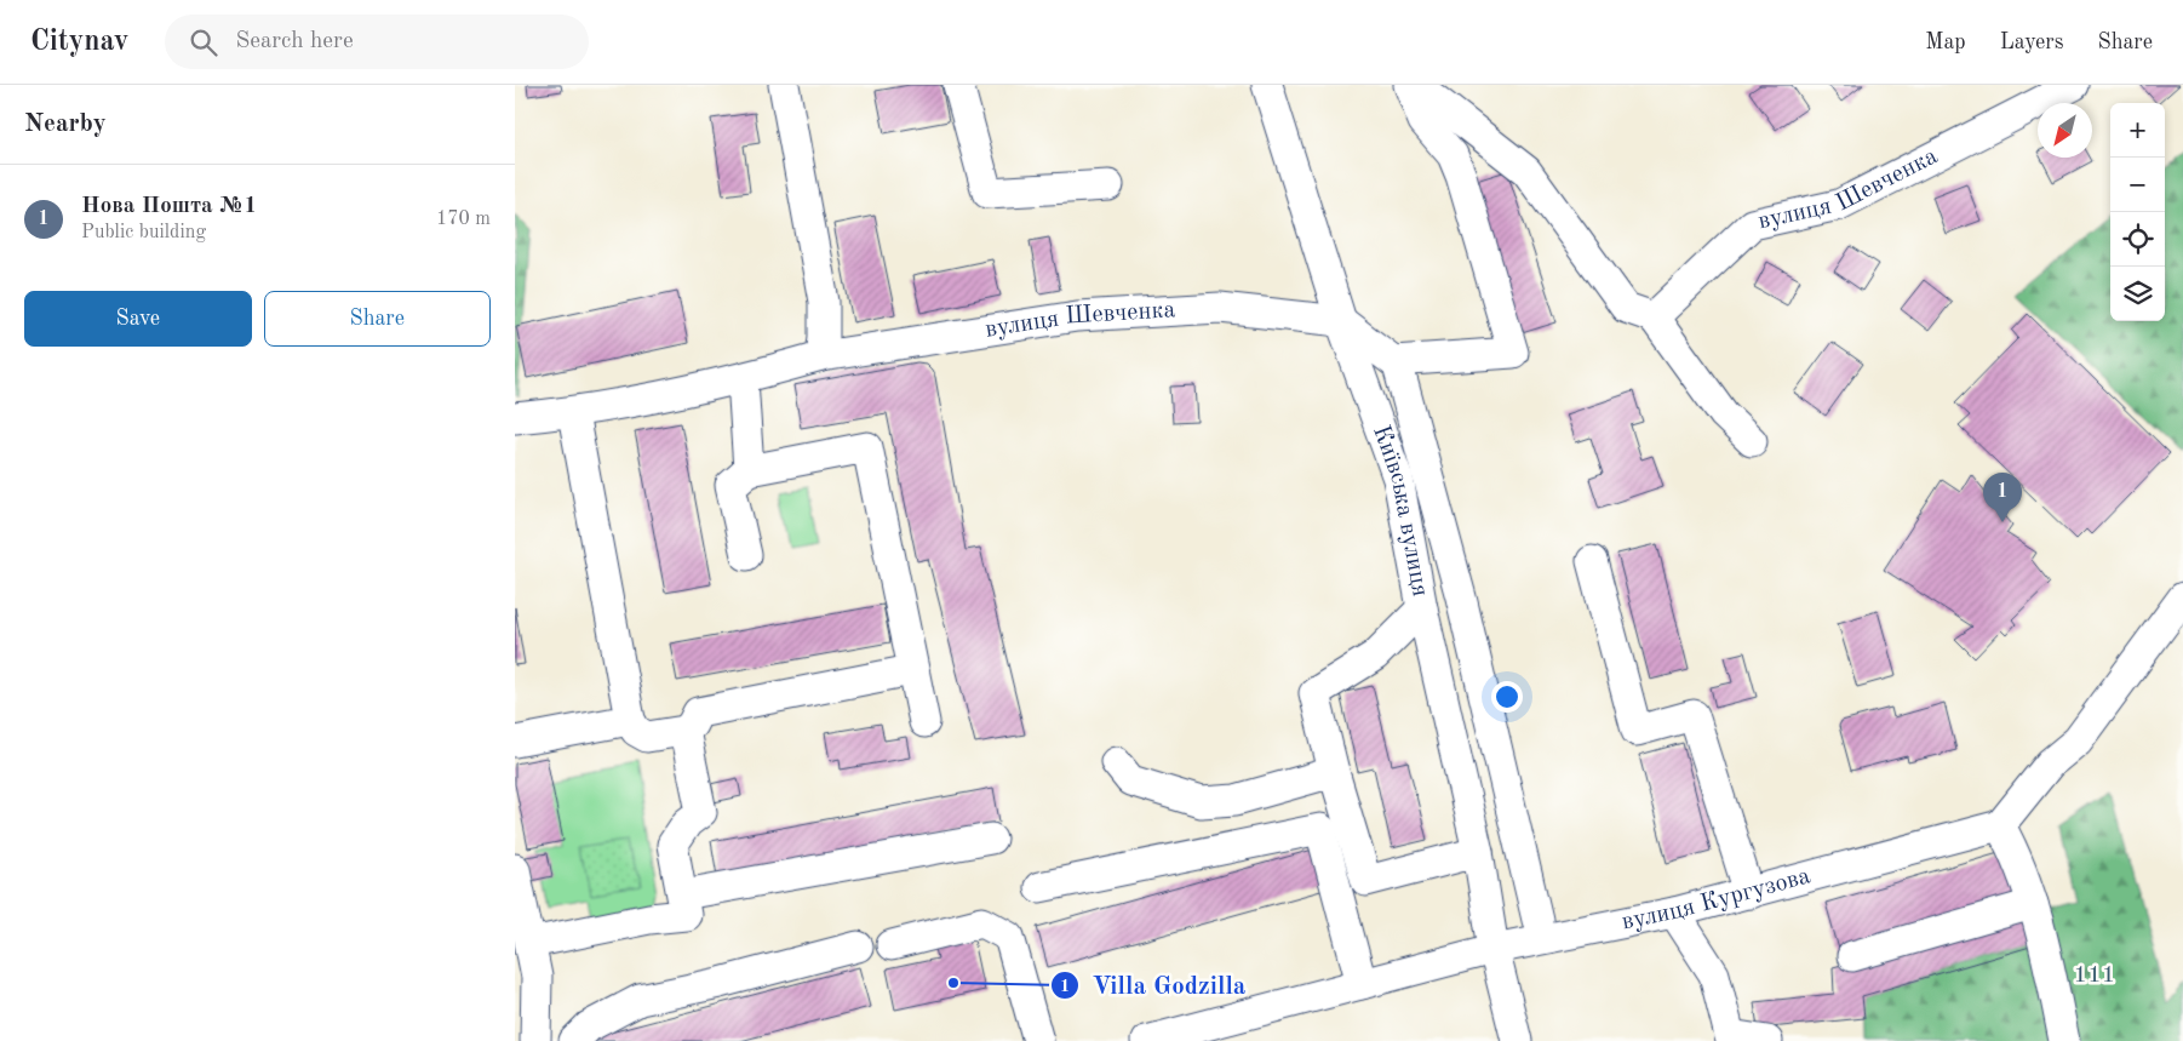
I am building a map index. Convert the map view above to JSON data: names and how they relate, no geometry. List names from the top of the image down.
{
  "streets": {
    "street": ["вулиця Шевченка", "Київська вулиця", "вулиця Кургузова"]
  },
  "crossings": [
    ["вулиця Шевченка", "Київська вулиця"],
    ["Київська вулиця", "вулиця Кургузова"]
  ],
  "parks": ["111"],
  "places": ["Villa Godzilla"],
  "north": "bottom left",
  "page": {
    "header": "Citynav",
    "search": "Search here",
    "nav": ["Map", "Layers", "Share"],
    "heading": "Nearby",
    "map_buttons": ["+", "−"],
    "list": [
      {
        "mark": "1",
        "name": "Нова Пошта №1",
        "note": "Public building",
        "value": "170 m"
      }
    ],
    "buttons": ["Save", "Share"],
    "pins": "1"
  }
}
